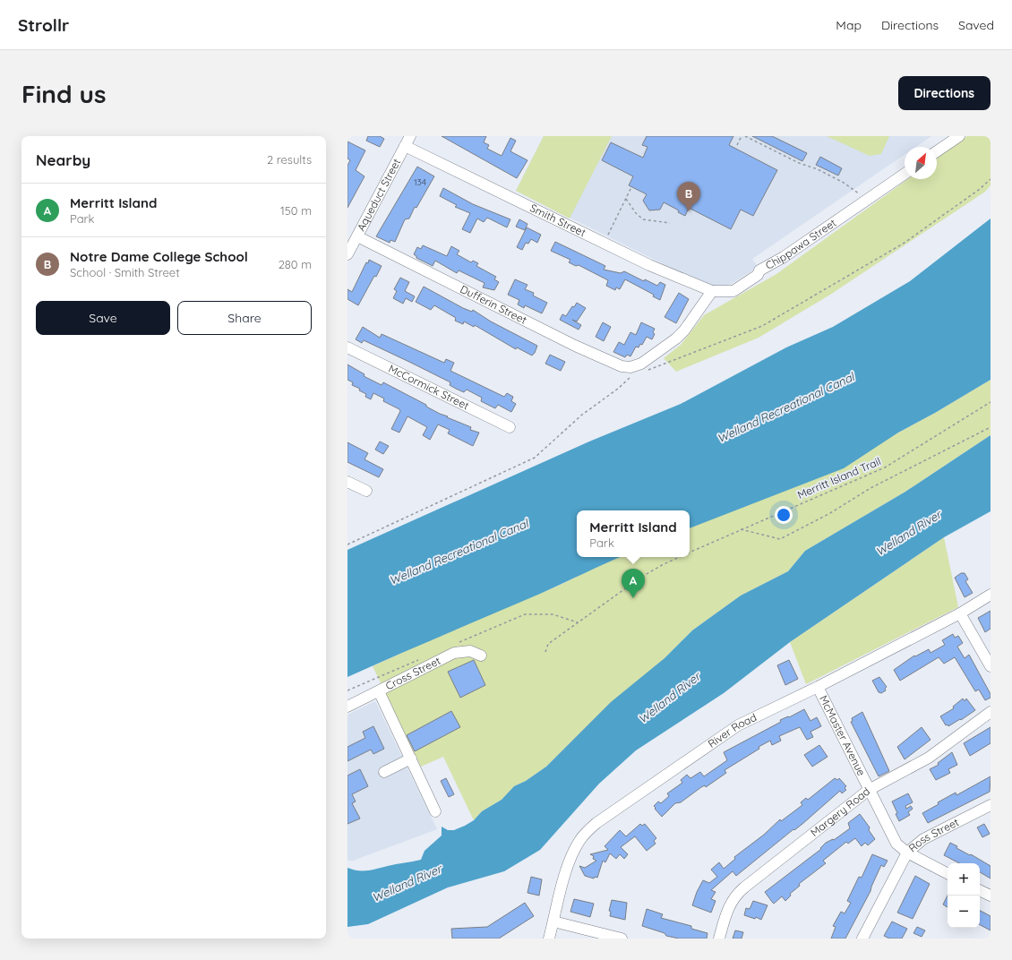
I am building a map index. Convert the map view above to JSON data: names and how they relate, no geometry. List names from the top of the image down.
{
  "streets": {
    "street": [
      "Aqueduct Street",
      "Smith Street",
      "Chippawa Street",
      "Dufferin Street",
      "McCormick Street",
      "Cross Street",
      "River Road",
      "McMaster Avenue",
      "Margery Road",
      "Ross Street"
    ],
    "path": ["Merritt Island Trail"]
  },
  "crossings": [
    ["Aqueduct Street", "Smith Street"],
    ["Aqueduct Street", "Dufferin Street"],
    ["Smith Street", "Chippawa Street"],
    ["River Road", "McMaster Avenue"],
    ["McMaster Avenue", "Margery Road"],
    ["McMaster Avenue", "Ross Street"]
  ],
  "water": ["Welland Recreational Canal", "Welland River"],
  "house_numbers": ["134"],
  "north": "top right",
  "page": {
    "header": "Strollr",
    "nav": ["Map", "Directions", "Saved"],
    "buttons": [
      "Directions",
      ["Save", "Share"]
    ],
    "title": "Find us",
    "heading": ["Nearby", "2 results"],
    "pins": ["B", "A"],
    "list": [
      {
        "mark": "A",
        "name": "Merritt Island",
        "note": "Park",
        "value": "150 m"
      },
      {
        "mark": "B",
        "name": "Notre Dame College School",
        "note": "School · Smith Street",
        "value": "280 m"
      }
    ],
    "popup": ["Merritt Island", "Park"],
    "map_buttons": ["+", "−"]
  }
}
